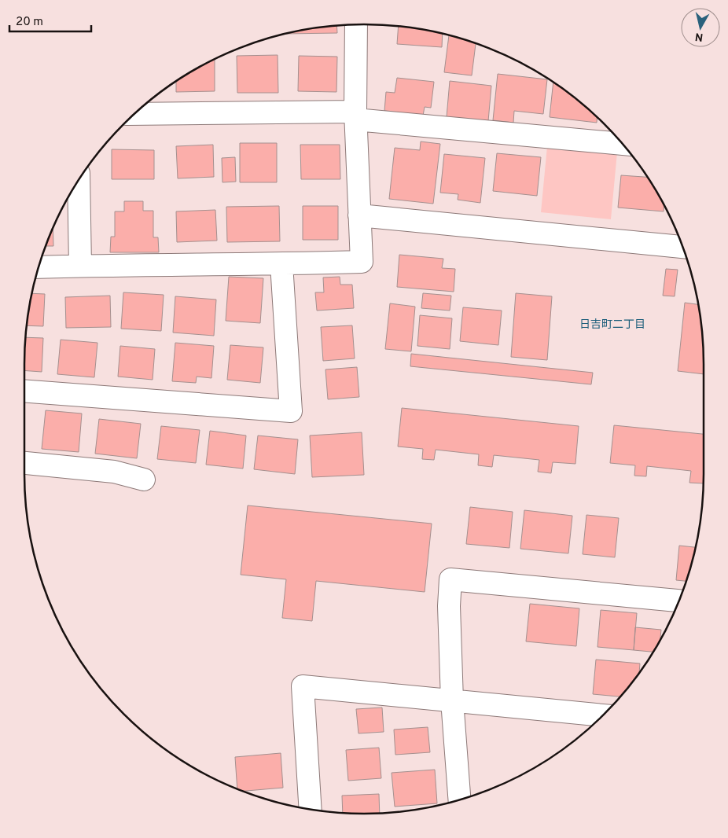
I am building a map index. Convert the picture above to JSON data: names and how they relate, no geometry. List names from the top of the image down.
{
  "districts": ["日吉町二丁目"],
  "scale_bar": "20 m",
  "north": "bottom"
}
